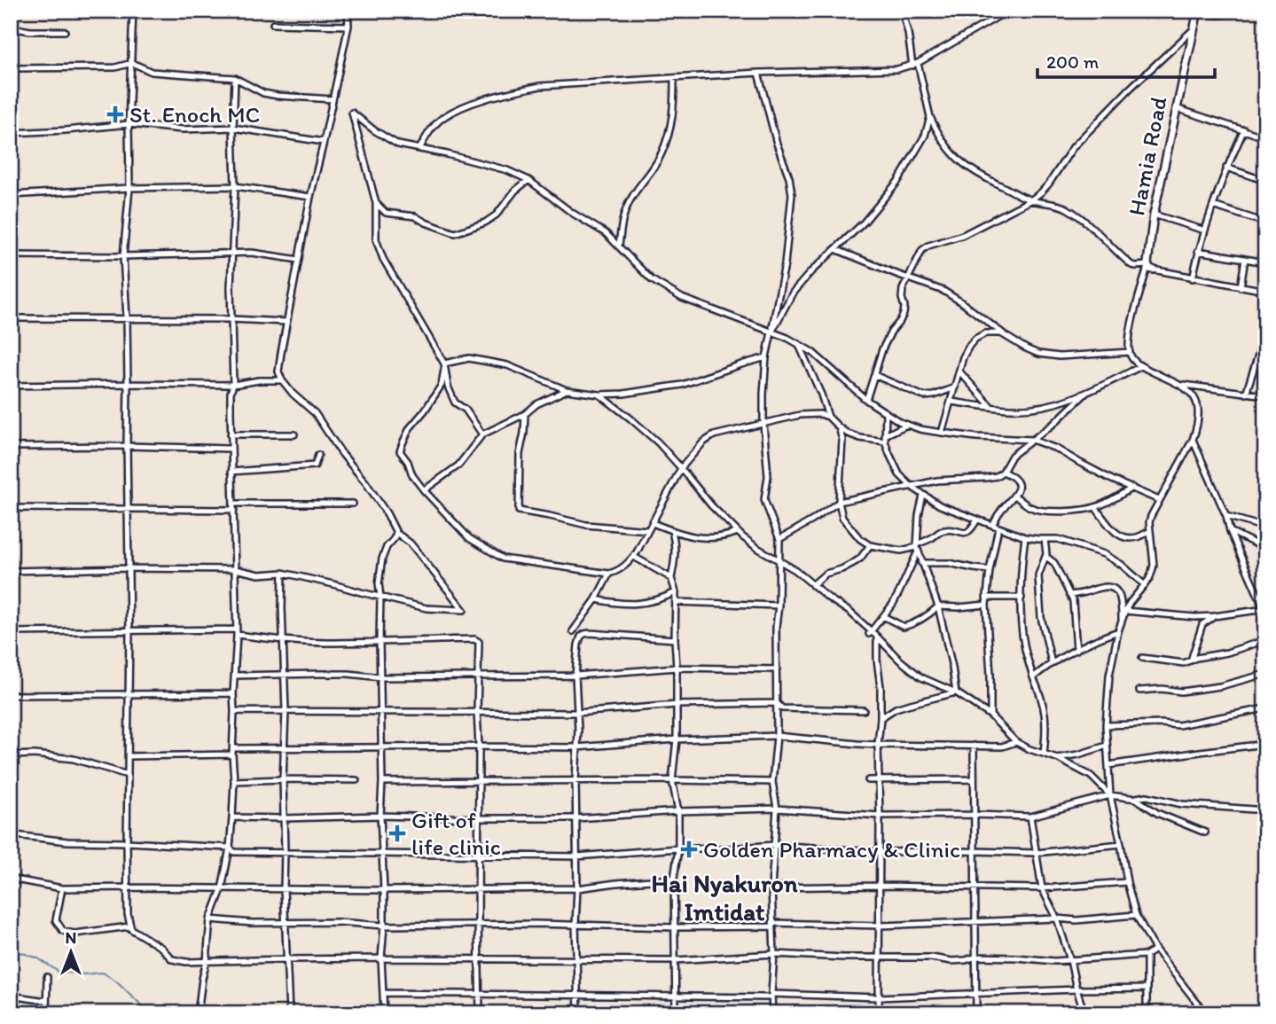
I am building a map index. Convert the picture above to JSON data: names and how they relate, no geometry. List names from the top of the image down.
{
  "streets": {
    "street": ["Hamia Road"]
  },
  "districts": ["Hai Nyakuron Imtidat"],
  "places": {
    "health": ["St. Enoch MC", "Gift of life clinic", "Golden Pharmacy & Clinic"]
  },
  "scale_bar": "200 m",
  "north": "top"
}
